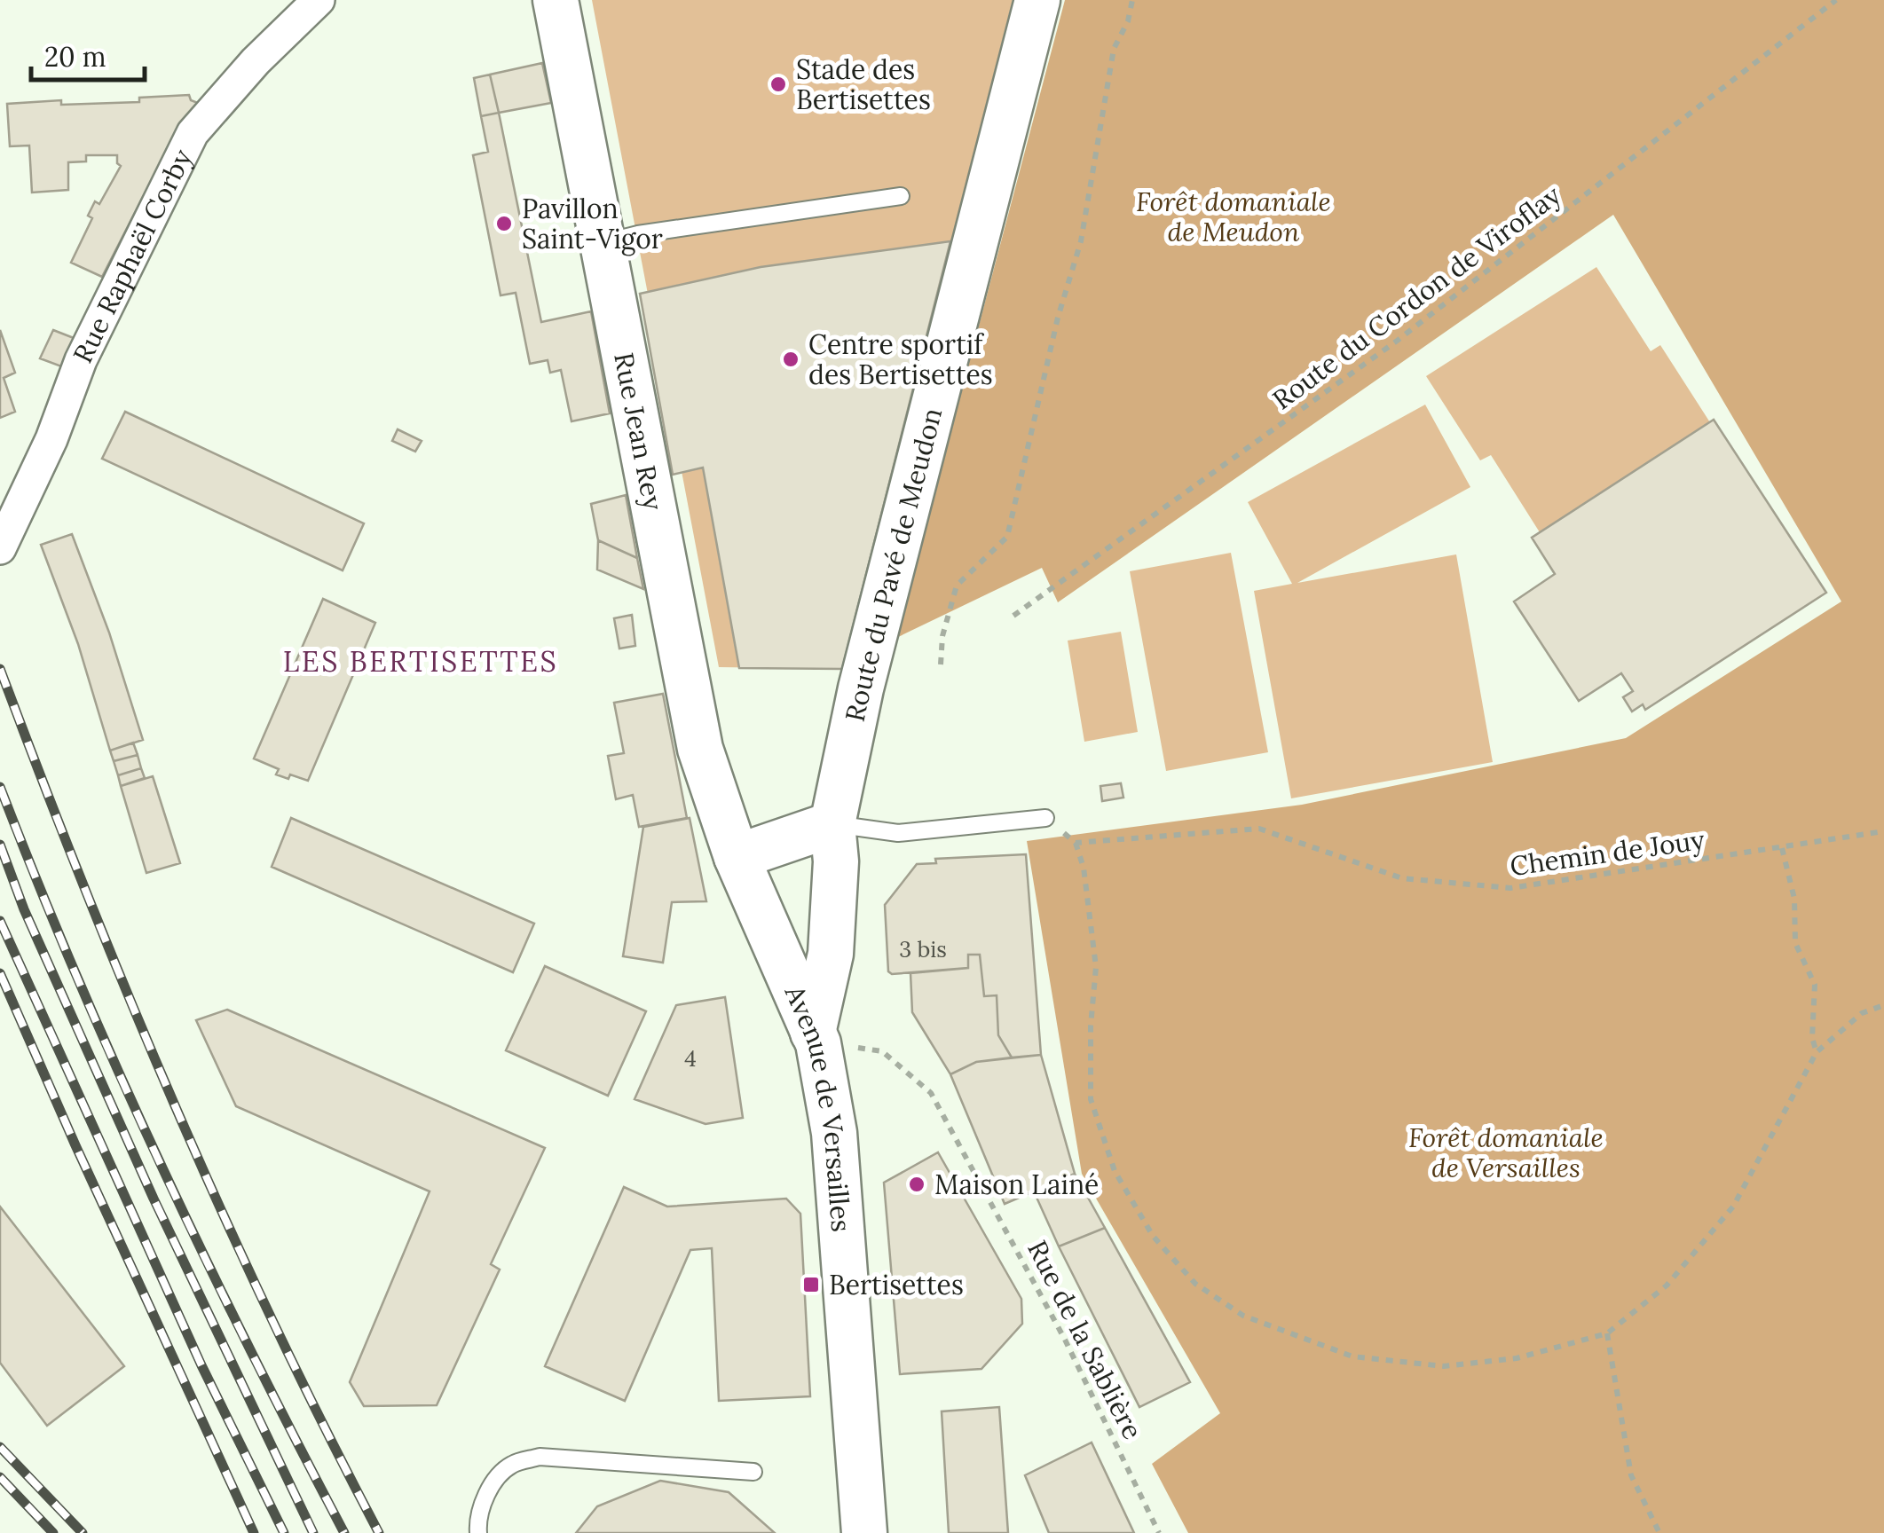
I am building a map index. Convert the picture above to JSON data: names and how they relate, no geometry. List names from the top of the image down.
{
  "streets": {
    "street": [
      "Rue Raphaël Corby",
      "Rue Jean Rey",
      "Route du Pavé de Meudon",
      "Avenue de Versailles"
    ],
    "path": ["Route du Cordon de Viroflay", "Chemin de Jouy", "Rue de la Sablière"]
  },
  "crossings": [
    ["Rue Jean Rey", "Avenue de Versailles"],
    ["Route du Pavé de Meudon", "Avenue de Versailles"],
    ["Route du Pavé de Meudon", "Rue de la Sablière"],
    ["Avenue de Versailles", "Rue de la Sablière"]
  ],
  "districts": ["LES BERTISETTES"],
  "parks": ["Forêt domaniale de Meudon", "Forêt domaniale de Versailles"],
  "places": {
    "other": [
      "Stade des Bertisettes",
      "Pavillon Saint-Vigor",
      "Centre sportif des Bertisettes",
      "Maison Lainé"
    ],
    "transit": ["Bertisettes"]
  },
  "house_numbers": ["3 bis", "4"],
  "scale_bar": "20 m"
}
